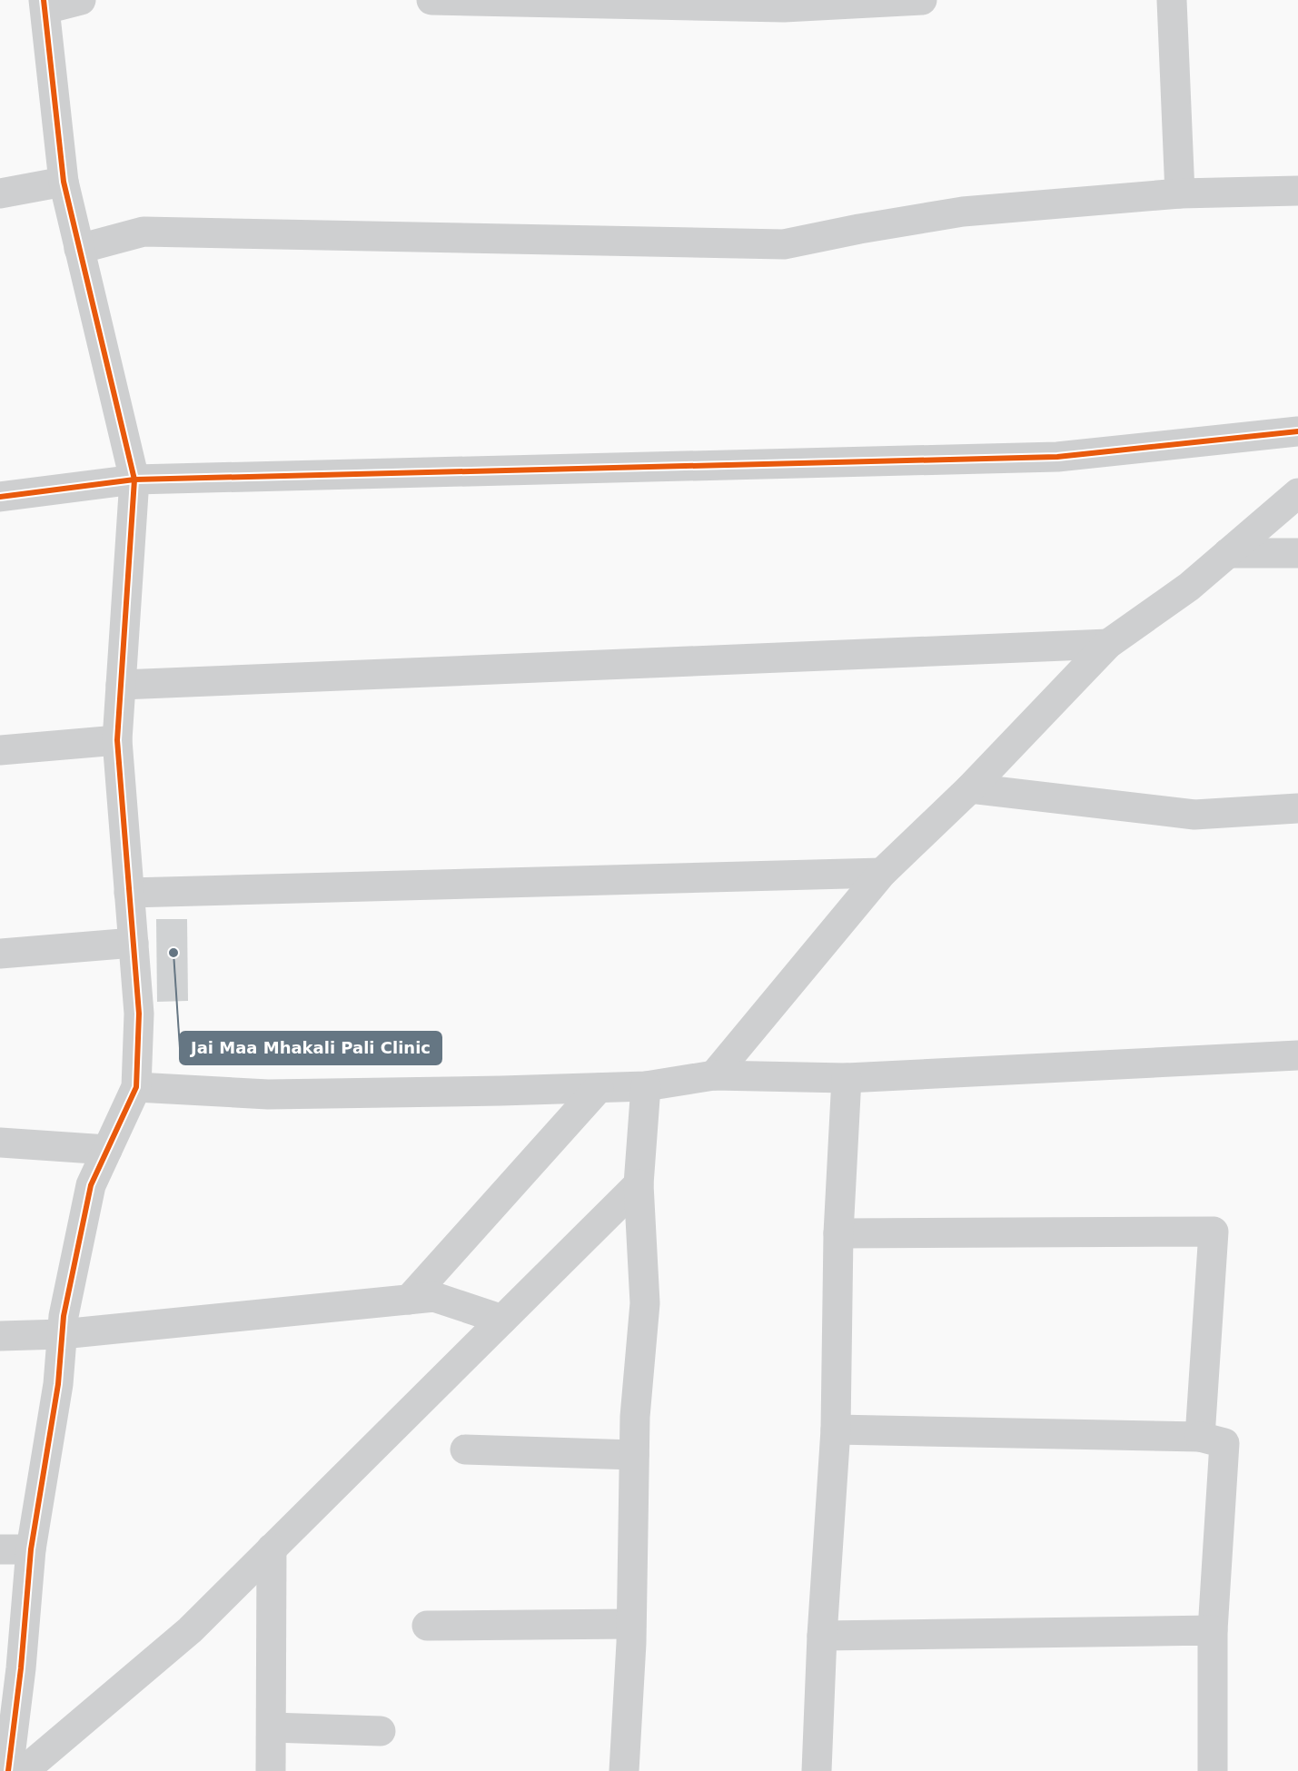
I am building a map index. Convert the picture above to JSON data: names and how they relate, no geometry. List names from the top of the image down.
{
  "places": ["Jai Maa Mhakali Pali Clinic"]
}
